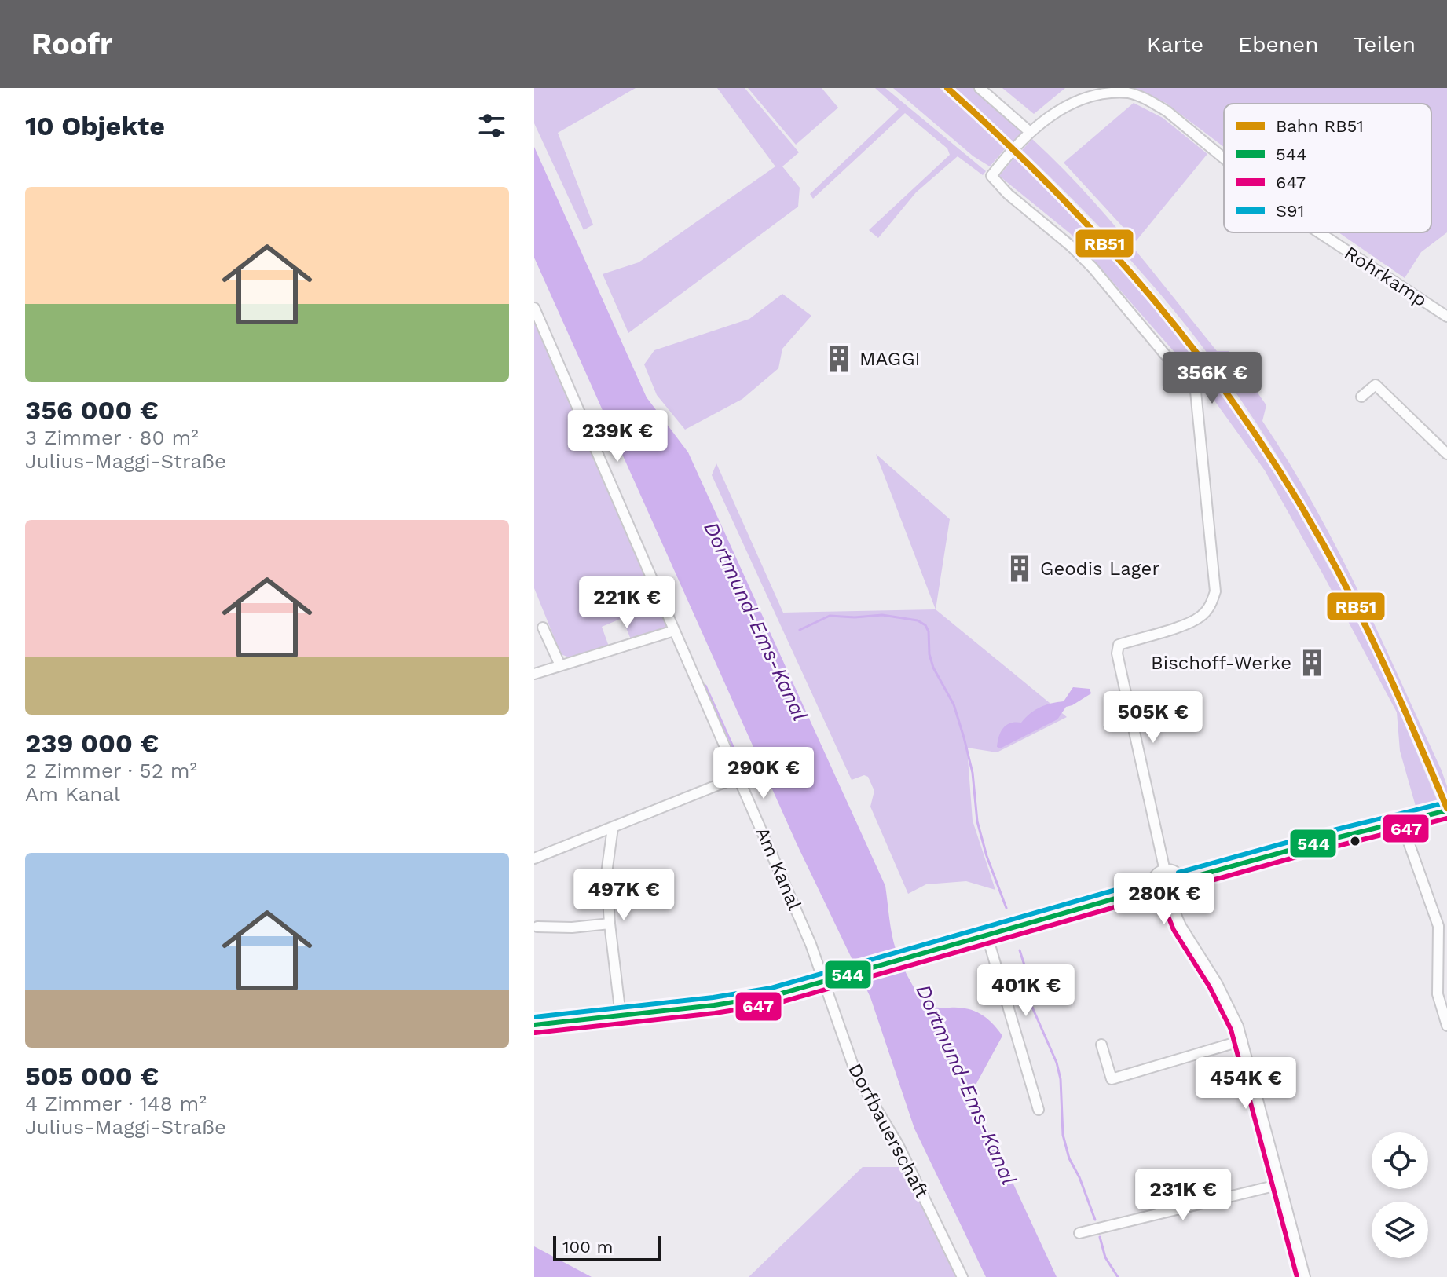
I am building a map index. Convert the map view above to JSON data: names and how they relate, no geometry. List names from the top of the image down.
{
  "streets": {
    "street": ["Rohrkamp", "Am Kanal", "Dorfbauerschaft"]
  },
  "crossings": [
    ["Am Kanal", "Dorfbauerschaft"]
  ],
  "water": ["Dortmund-Ems-Kanal"],
  "places": {
    "building": ["MAGGI", "Geodis Lager", "Bischoff-Werke"]
  },
  "lines": [
    "rail line RB51",
    "transit line S91",
    "transit line 544",
    "transit line 647"
  ],
  "legend": [
    "Bahn RB51",
    "544",
    "647",
    "S91"
  ],
  "scale_bar": "100 m",
  "page": {
    "header": "Roofr",
    "nav": ["Karte", "Ebenen", "Teilen"],
    "heading": "10 Objekte",
    "list": [
      {
        "name": "356 000 €",
        "note": "3 Zimmer · 80 m² · Julius-Maggi-Straße"
      },
      {
        "name": "239 000 €",
        "note": "2 Zimmer · 52 m² · Am Kanal"
      },
      {
        "name": "505 000 €",
        "note": "4 Zimmer · 148 m² · Julius-Maggi-Straße"
      }
    ],
    "price": [
      "356K €",
      "239K €",
      "221K €",
      "505K €",
      "290K €",
      "497K €",
      "280K €",
      "401K €",
      "454K €",
      "231K €"
    ],
    "scale": "100 m"
  }
}
